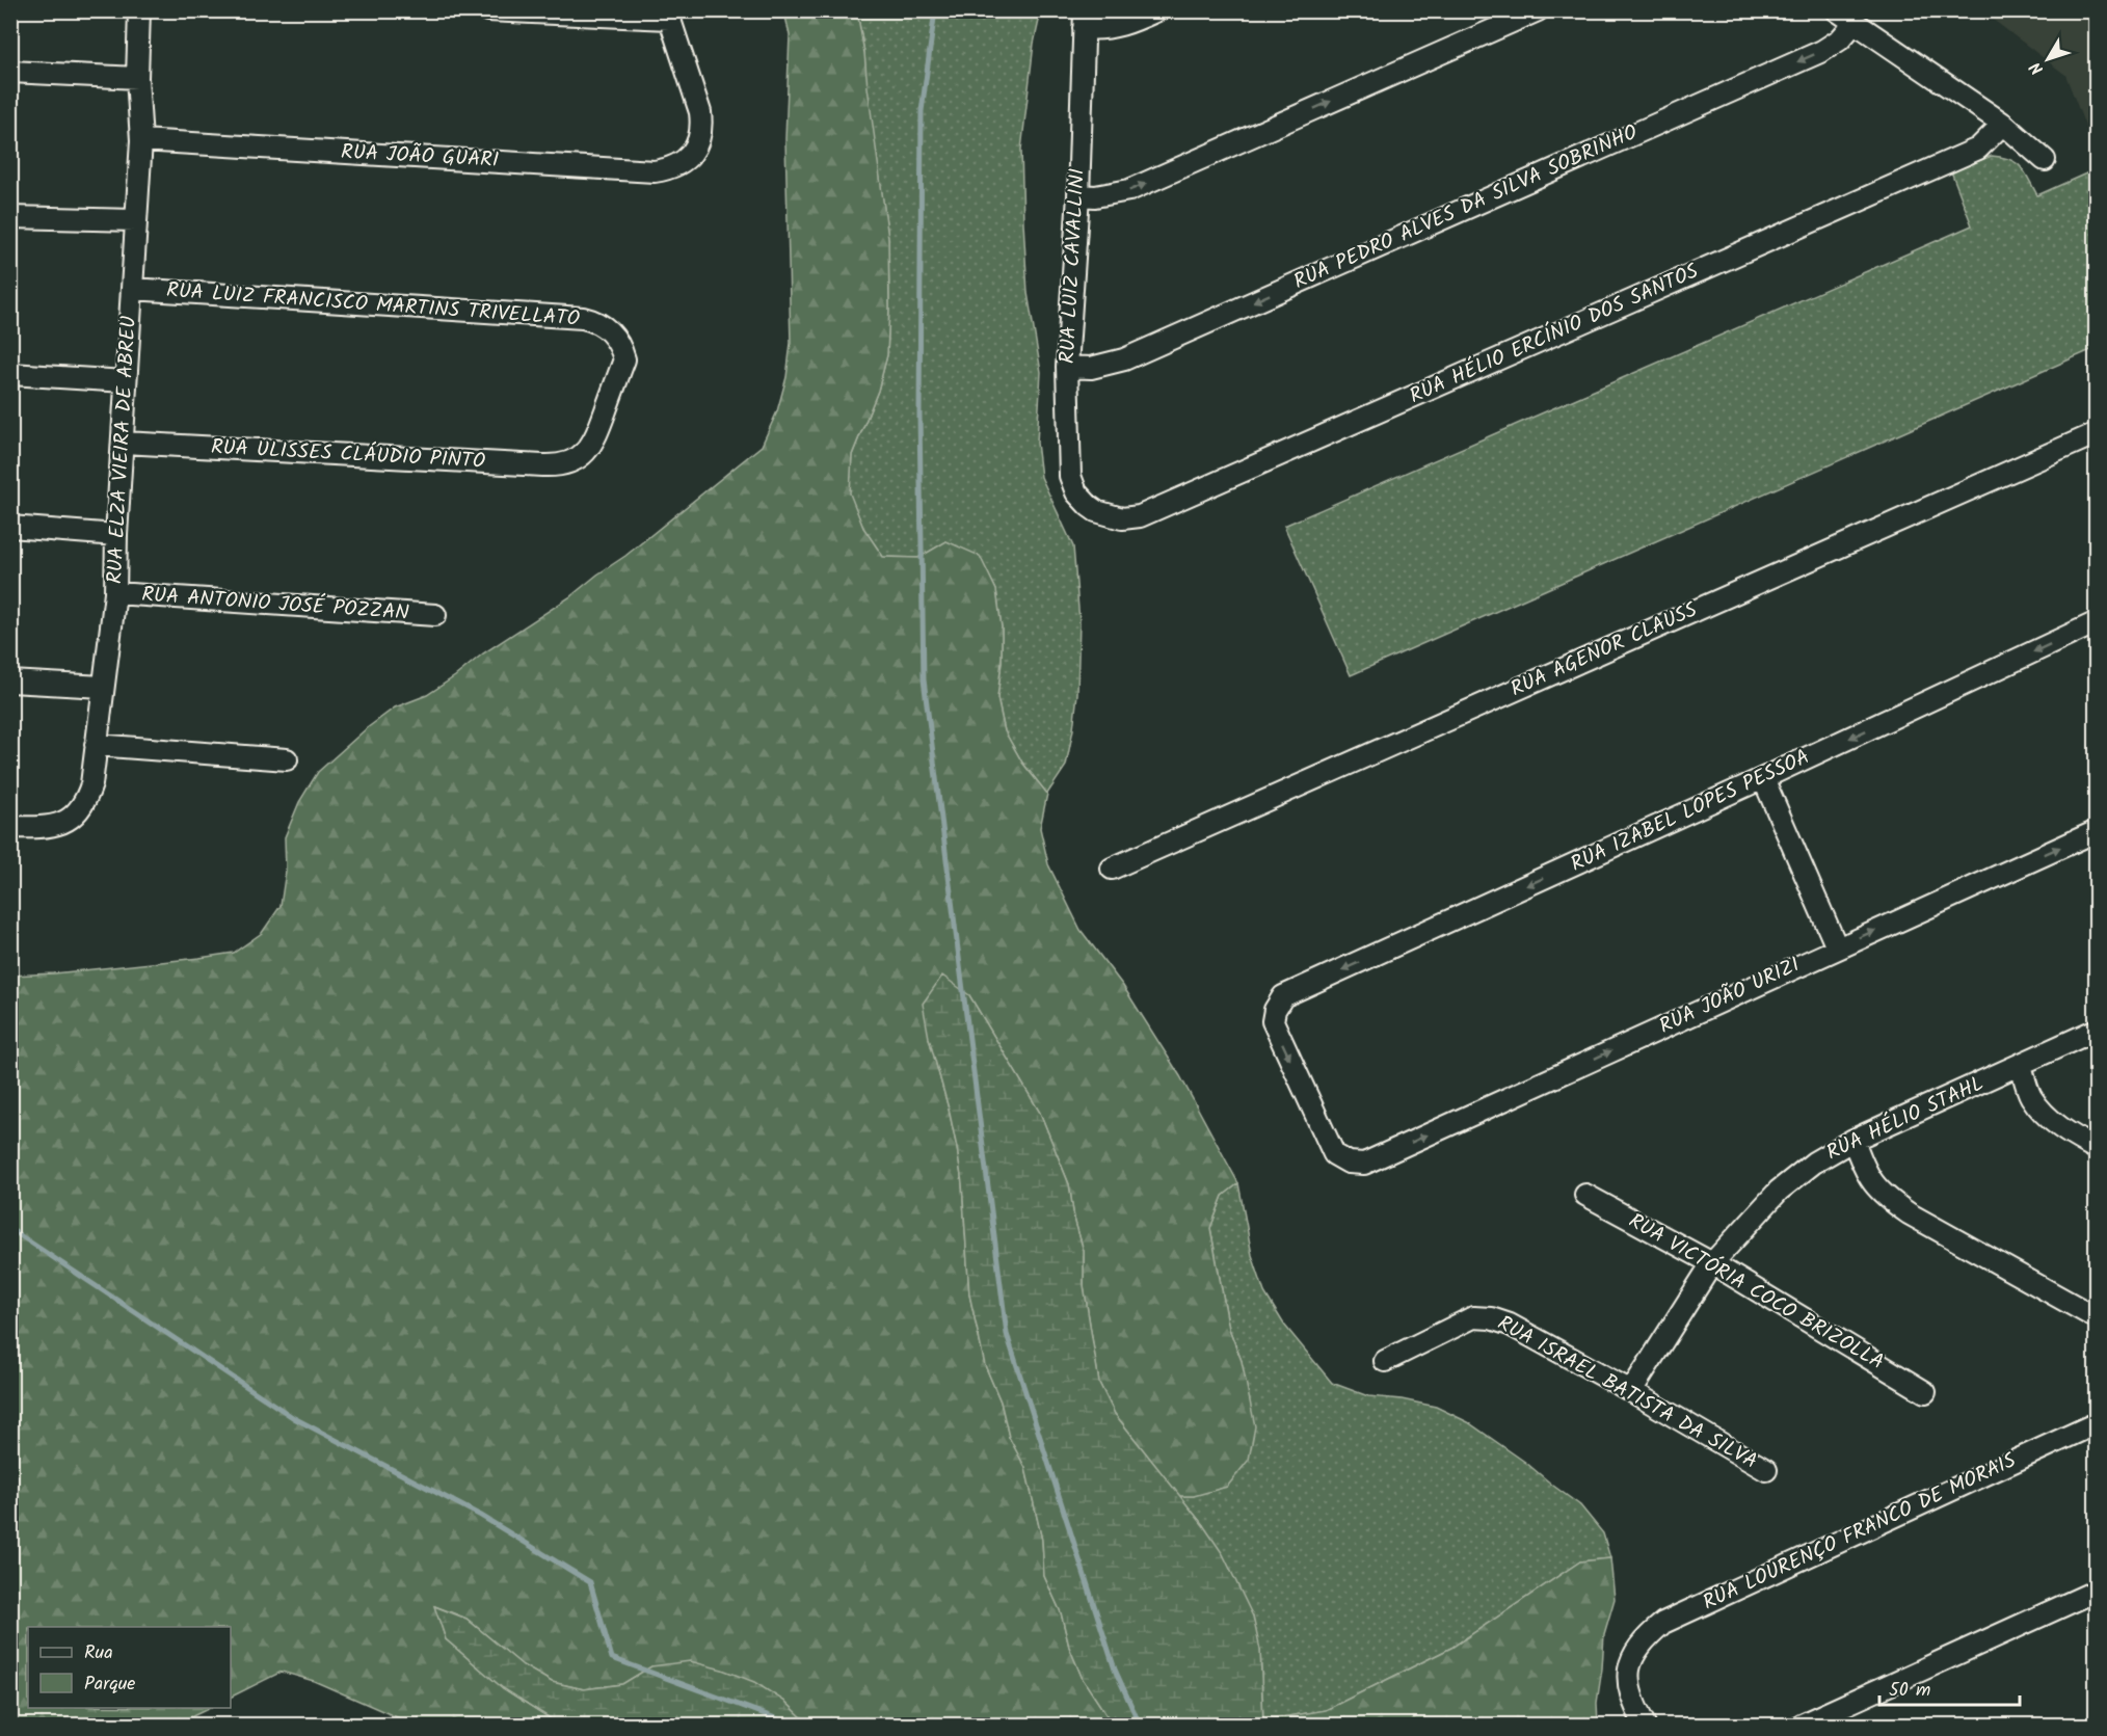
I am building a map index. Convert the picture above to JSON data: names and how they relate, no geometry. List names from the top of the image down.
{
  "streets": {
    "street": [
      "RUA JOÃO GUARI",
      "RUA PEDRO ALVES DA SILVA SOBRINHO",
      "RUA LUIZ CAVALLINI",
      "RUA LUIZ FRANCISCO MARTINS TRIVELLATO",
      "RUA HÉLIO ERCÍNIO DOS SANTOS",
      "RUA ELZA VIEIRA DE ABREU",
      "RUA ULISSES CLÁUDIO PINTO",
      "RUA ANTONIO JOSÉ POZZAN",
      "RUA AGENOR CLAUSS",
      "RUA IZABEL LOPES PESSOA",
      "RUA JOÃO URIZI",
      "RUA HÉLIO STAHL",
      "RUA VICTÓRIA COCO BRIZOLLA",
      "RUA ISRAEL BATISTA DA SILVA",
      "RUA LOURENÇO FRANCO DE MORAIS"
    ]
  },
  "crossings": [
    ["RUA JOÃO GUARI", "RUA ELZA VIEIRA DE ABREU"],
    ["RUA PEDRO ALVES DA SILVA SOBRINHO", "RUA LUIZ CAVALLINI"],
    ["RUA LUIZ CAVALLINI", "RUA HÉLIO ERCÍNIO DOS SANTOS"],
    ["RUA LUIZ FRANCISCO MARTINS TRIVELLATO", "RUA ELZA VIEIRA DE ABREU"],
    ["RUA LUIZ FRANCISCO MARTINS TRIVELLATO", "RUA ULISSES CLÁUDIO PINTO"],
    ["RUA ELZA VIEIRA DE ABREU", "RUA ULISSES CLÁUDIO PINTO"],
    ["RUA ELZA VIEIRA DE ABREU", "RUA ANTONIO JOSÉ POZZAN"],
    ["RUA IZABEL LOPES PESSOA", "RUA JOÃO URIZI"],
    ["RUA HÉLIO STAHL", "RUA VICTÓRIA COCO BRIZOLLA"],
    ["RUA HÉLIO STAHL", "RUA ISRAEL BATISTA DA SILVA"]
  ],
  "one_way": ["RUA IZABEL LOPES PESSOA", "RUA JOÃO URIZI"],
  "legend": ["Rua", "Parque"],
  "scale_bar": "50 m",
  "north": "bottom left"
}
